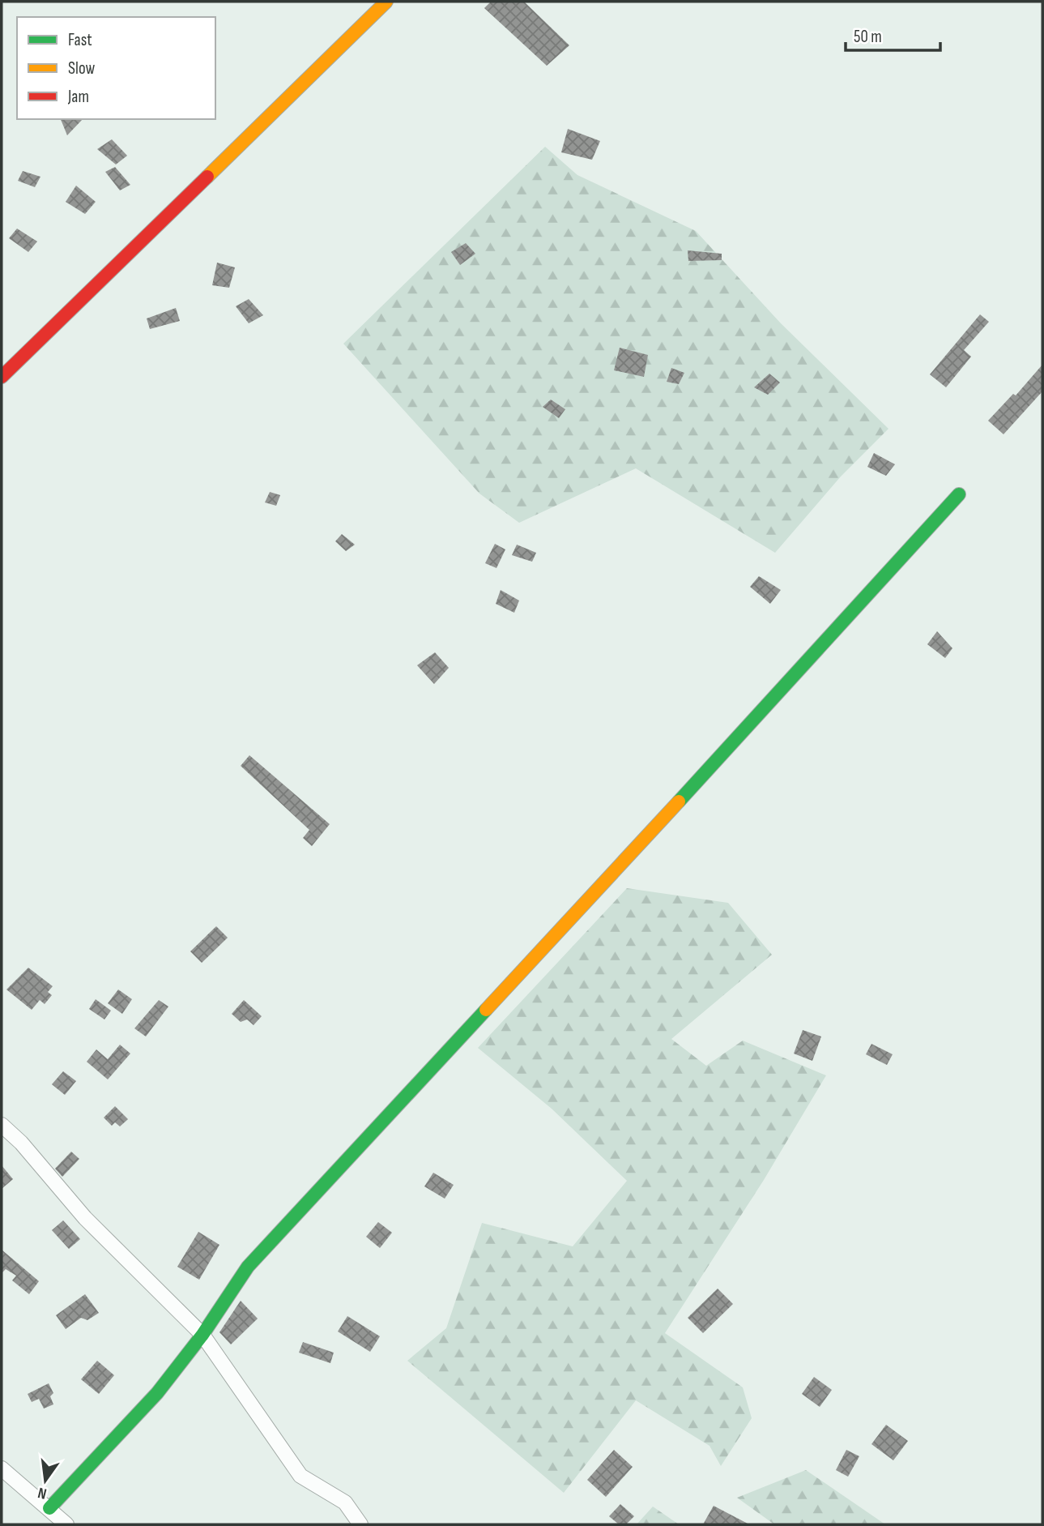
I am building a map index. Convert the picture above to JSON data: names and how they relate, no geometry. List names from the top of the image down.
{
  "legend": ["Fast", "Slow", "Jam"],
  "scale_bar": "50 m",
  "north": "bottom"
}
